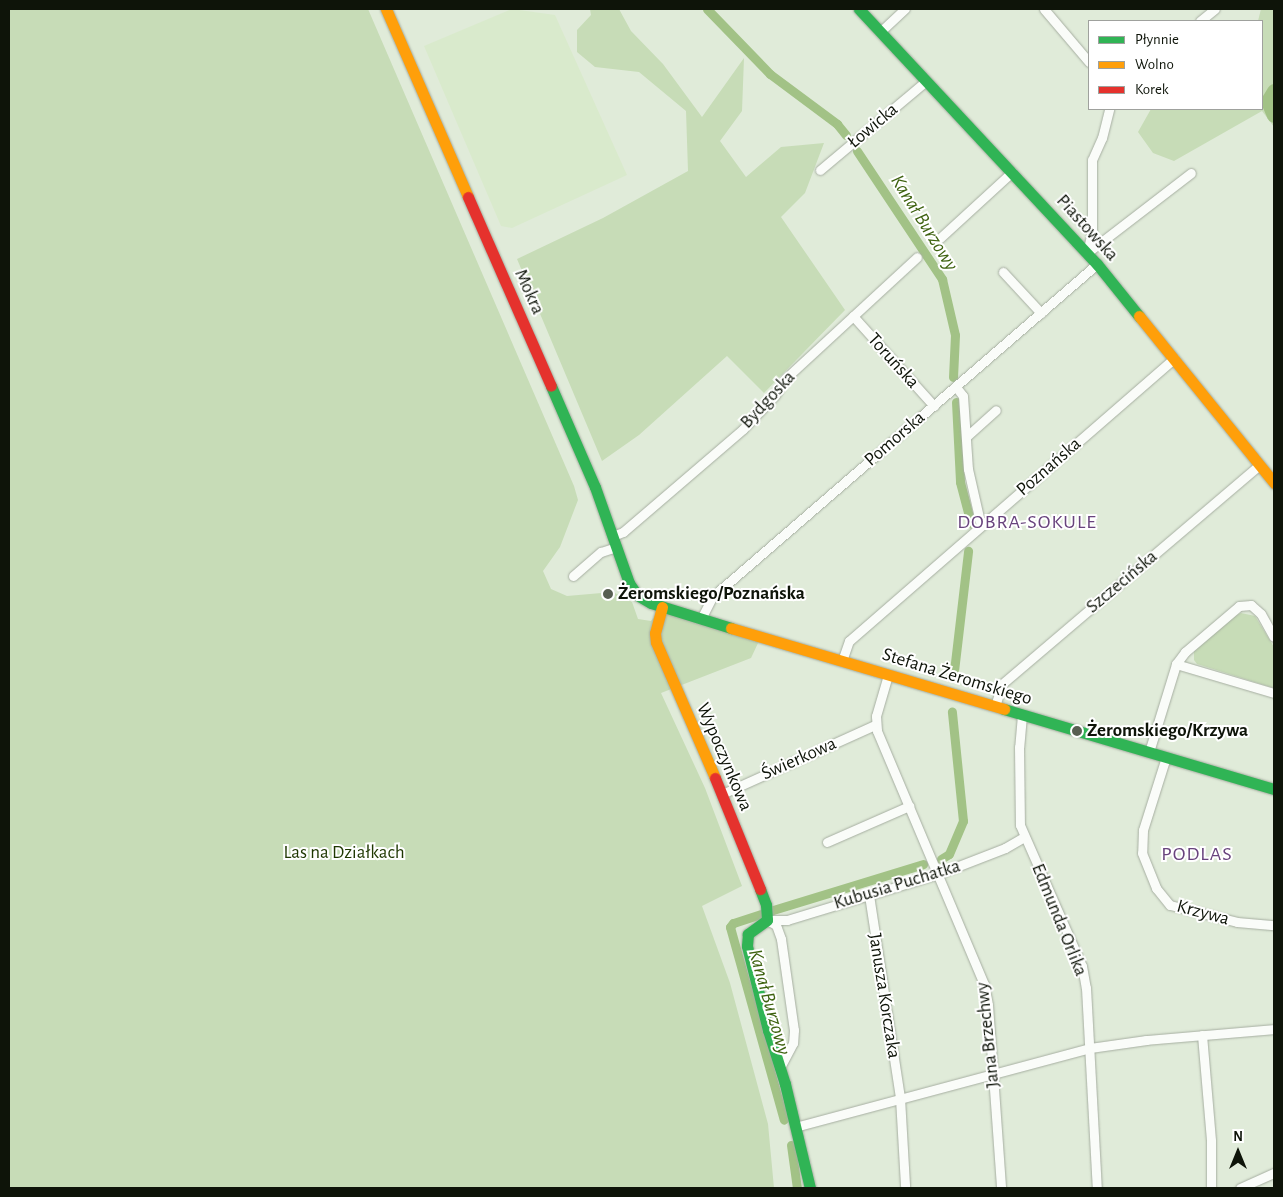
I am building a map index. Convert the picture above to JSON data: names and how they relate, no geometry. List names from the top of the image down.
{
  "streets": {
    "street": [
      "Łowicka",
      "Piastowska",
      "Mokra",
      "Toruńska",
      "Bydgoska",
      "Pomorska",
      "Poznańska",
      "Szczecińska",
      "Stefana Żeromskiego",
      "Wypoczynkowa",
      "Świerkowa",
      "Kubusia Puchatka",
      "Krzywa",
      "Edmunda Orlika",
      "Janusza Korczaka",
      "Jana Brzechwy"
    ]
  },
  "crossings": [
    ["Łowicka", "Piastowska"],
    ["Piastowska", "Pomorska"],
    ["Piastowska", "Poznańska"],
    ["Piastowska", "Szczecińska"],
    ["Mokra", "Bydgoska"],
    ["Mokra", "Stefana Żeromskiego"],
    ["Toruńska", "Bydgoska"],
    ["Toruńska", "Pomorska"],
    ["Pomorska", "Stefana Żeromskiego"],
    ["Poznańska", "Stefana Żeromskiego"],
    ["Szczecińska", "Stefana Żeromskiego"],
    ["Stefana Żeromskiego", "Wypoczynkowa"],
    ["Stefana Żeromskiego", "Krzywa"],
    ["Stefana Żeromskiego", "Edmunda Orlika"],
    ["Wypoczynkowa", "Świerkowa"],
    ["Wypoczynkowa", "Kubusia Puchatka"],
    ["Świerkowa", "Jana Brzechwy"],
    ["Kubusia Puchatka", "Edmunda Orlika"],
    ["Kubusia Puchatka", "Janusza Korczaka"],
    ["Kubusia Puchatka", "Jana Brzechwy"]
  ],
  "districts": ["DOBRA-SOKULE", "PODLAS"],
  "water": ["Kanał Burzowy"],
  "parks": ["Las na Działkach"],
  "places": ["Żeromskiego/Poznańska", "Żeromskiego/Krzywa"],
  "legend": ["Płynnie", "Wolno", "Korek"],
  "north": "top"
}
